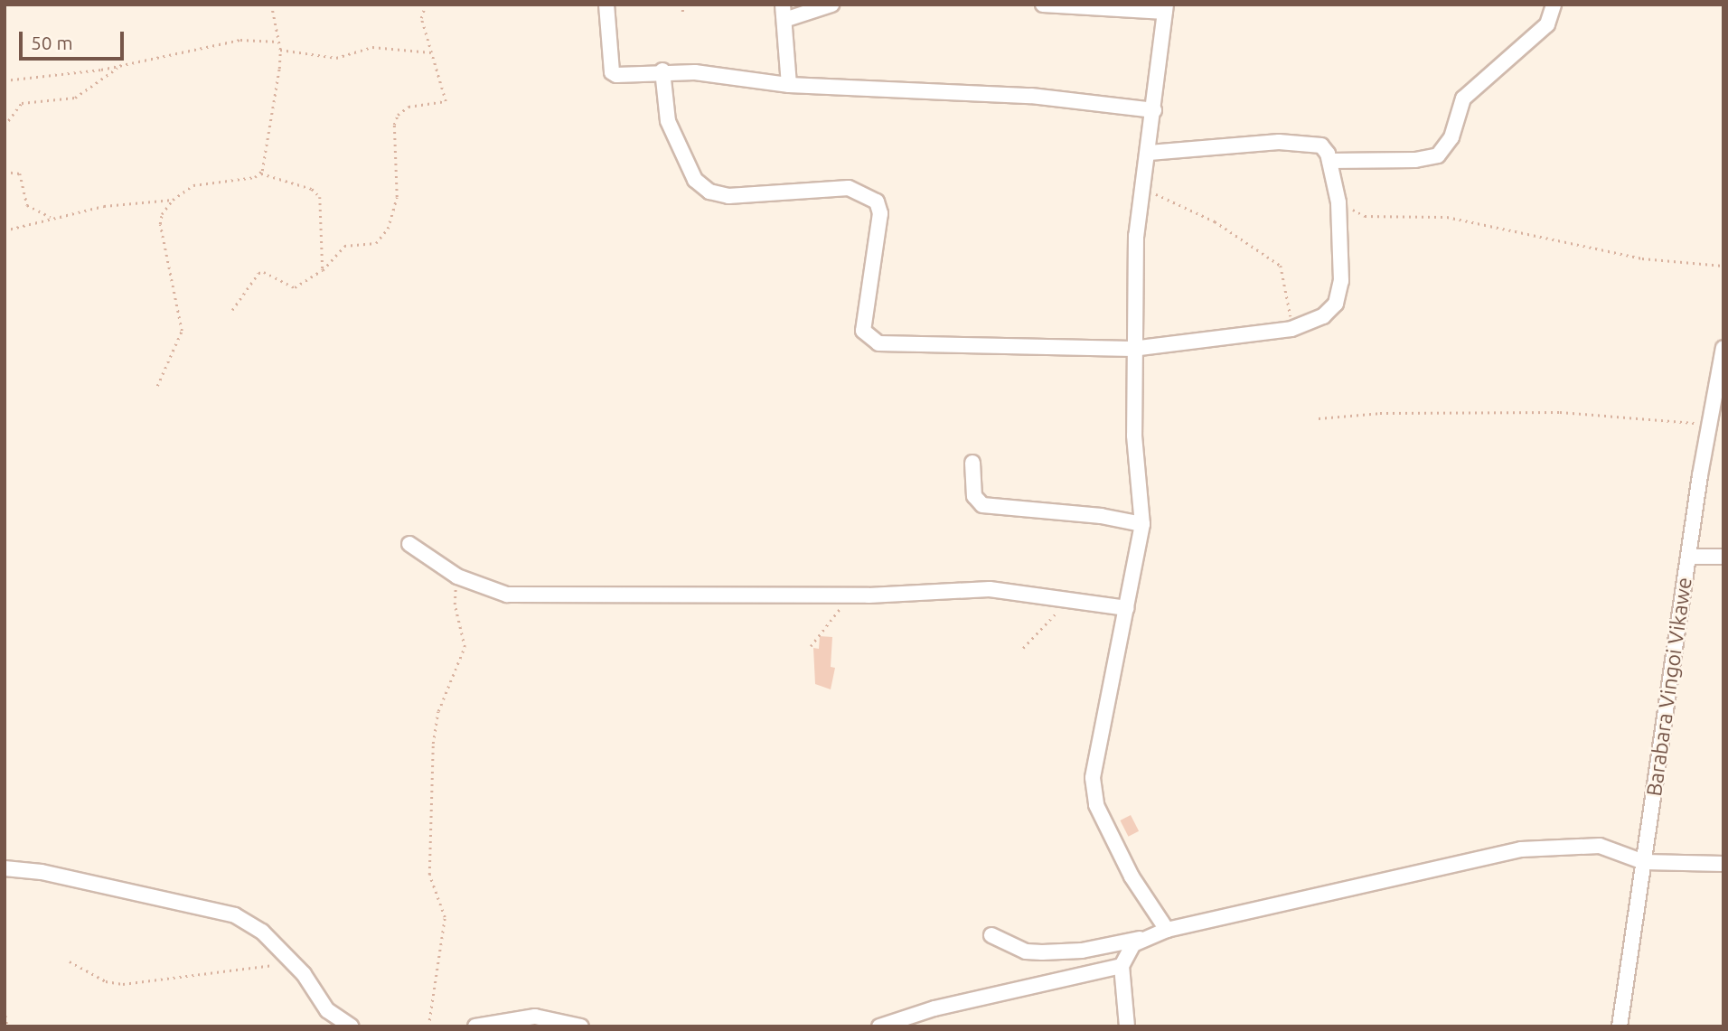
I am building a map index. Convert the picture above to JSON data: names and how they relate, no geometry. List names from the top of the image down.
{
  "streets": {
    "street": ["Barabara Vingoi Vikawe"]
  },
  "scale_bar": "50 m"
}
